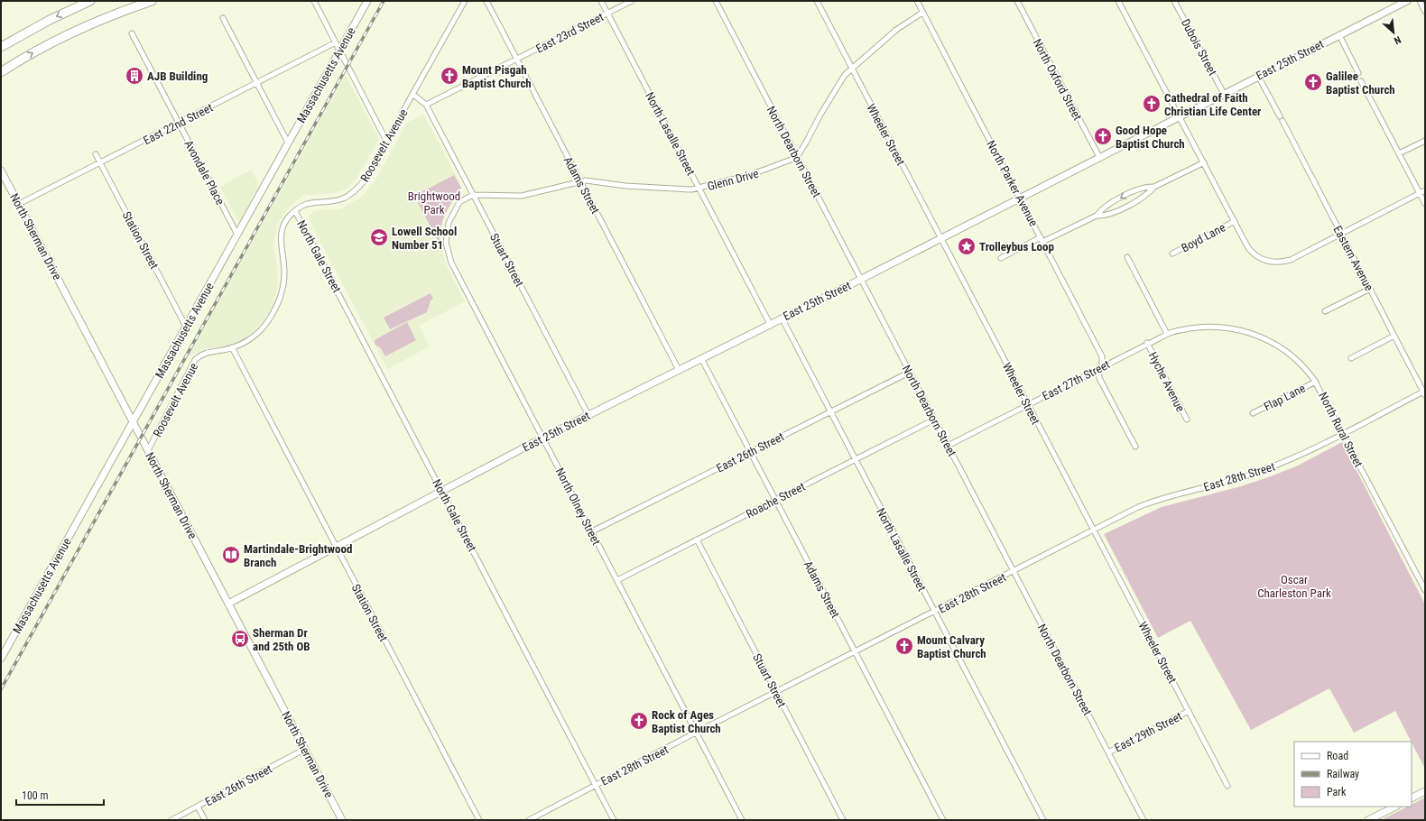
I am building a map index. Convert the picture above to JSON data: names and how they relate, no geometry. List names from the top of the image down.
{
  "streets": {
    "street": [
      "East 23rd Street",
      "Dubois Street",
      "East 25th Street",
      "Massachusetts Avenue",
      "North Oxford Street",
      "East 22nd Street",
      "North Lasalle Street",
      "Wheeler Street",
      "Roosevelt Avenue",
      "North Dearborn Street",
      "Avondale Place",
      "Glenn Drive",
      "North Parker Avenue",
      "Adams Street",
      "North Sherman Drive",
      "Boyd Lane",
      "Station Street",
      "North Gale Street",
      "Eastern Avenue",
      "Stuart Street",
      "East 27th Street",
      "Hyche Avenue",
      "Flap Lane",
      "North Rural Street",
      "East 26th Street",
      "East 28th Street",
      "Roache Street",
      "North Olney Street",
      "East 29th Street"
    ]
  },
  "crossings": [
    ["East 23rd Street", "North Lasalle Street"],
    ["East 23rd Street", "Adams Street"],
    ["East 23rd Street", "Stuart Street"],
    ["Dubois Street", "East 25th Street"],
    ["East 25th Street", "North Oxford Street"],
    ["East 25th Street", "North Lasalle Street"],
    ["East 25th Street", "Wheeler Street"],
    ["East 25th Street", "North Dearborn Street"],
    ["East 25th Street", "North Parker Avenue"],
    ["East 25th Street", "Adams Street"],
    ["East 25th Street", "North Sherman Drive"],
    ["East 25th Street", "Station Street"],
    ["East 25th Street", "North Gale Street"],
    ["East 25th Street", "Eastern Avenue"],
    ["East 25th Street", "Stuart Street"],
    ["East 25th Street", "North Olney Street"],
    ["Massachusetts Avenue", "Avondale Place"],
    ["Massachusetts Avenue", "North Sherman Drive"],
    ["Massachusetts Avenue", "Station Street"],
    ["East 22nd Street", "Avondale Place"],
    ["East 22nd Street", "North Sherman Drive"],
    ["East 22nd Street", "Station Street"],
    ["North Lasalle Street", "Glenn Drive"],
    ["North Lasalle Street", "East 26th Street"],
    ["North Lasalle Street", "East 28th Street"],
    ["North Lasalle Street", "Roache Street"],
    ["Wheeler Street", "East 27th Street"],
    ["Wheeler Street", "East 28th Street"],
    ["Wheeler Street", "East 29th Street"],
    ["Roosevelt Avenue", "North Sherman Drive"],
    ["Roosevelt Avenue", "Station Street"],
    ["Roosevelt Avenue", "North Gale Street"],
    ["North Dearborn Street", "Glenn Drive"],
    ["North Dearborn Street", "East 27th Street"],
    ["North Dearborn Street", "East 26th Street"],
    ["North Dearborn Street", "East 28th Street"],
    ["North Dearborn Street", "Roache Street"],
    ["North Dearborn Street", "East 29th Street"],
    ["Glenn Drive", "Adams Street"],
    ["Glenn Drive", "Stuart Street"],
    ["Glenn Drive", "North Olney Street"],
    ["North Parker Avenue", "East 27th Street"],
    ["Adams Street", "East 26th Street"],
    ["Adams Street", "East 28th Street"],
    ["Adams Street", "Roache Street"],
    ["North Sherman Drive", "East 26th Street"],
    ["North Gale Street", "East 28th Street"],
    ["Eastern Avenue", "East 28th Street"],
    ["Stuart Street", "East 28th Street"],
    ["Stuart Street", "Roache Street"],
    ["Stuart Street", "North Olney Street"],
    ["East 27th Street", "Hyche Avenue"],
    ["East 27th Street", "North Rural Street"],
    ["Flap Lane", "North Rural Street"],
    ["North Rural Street", "East 28th Street"],
    ["East 26th Street", "North Olney Street"],
    ["East 28th Street", "North Olney Street"],
    ["Roache Street", "North Olney Street"]
  ],
  "parks": ["Brightwood Park", "Oscar Charleston Park"],
  "places": {
    "building": ["AJB Building"],
    "church": [
      "Mount Pisgah Baptist Church",
      "Galilee Baptist Church",
      "Cathedral of Faith Christian Life Center",
      "Good Hope Baptist Church",
      "Mount Calvary Baptist Church",
      "Rock of Ages Baptist Church"
    ],
    "school or university": ["Lowell School Number 51"],
    "place": ["Trolleybus Loop"],
    "library": ["Martindale-Brightwood Branch"],
    "bus stop": ["Sherman Dr and 25th OB"]
  },
  "legend": ["Road", "Railway", "Park"],
  "scale_bar": "100 m",
  "north": "bottom right"
}
